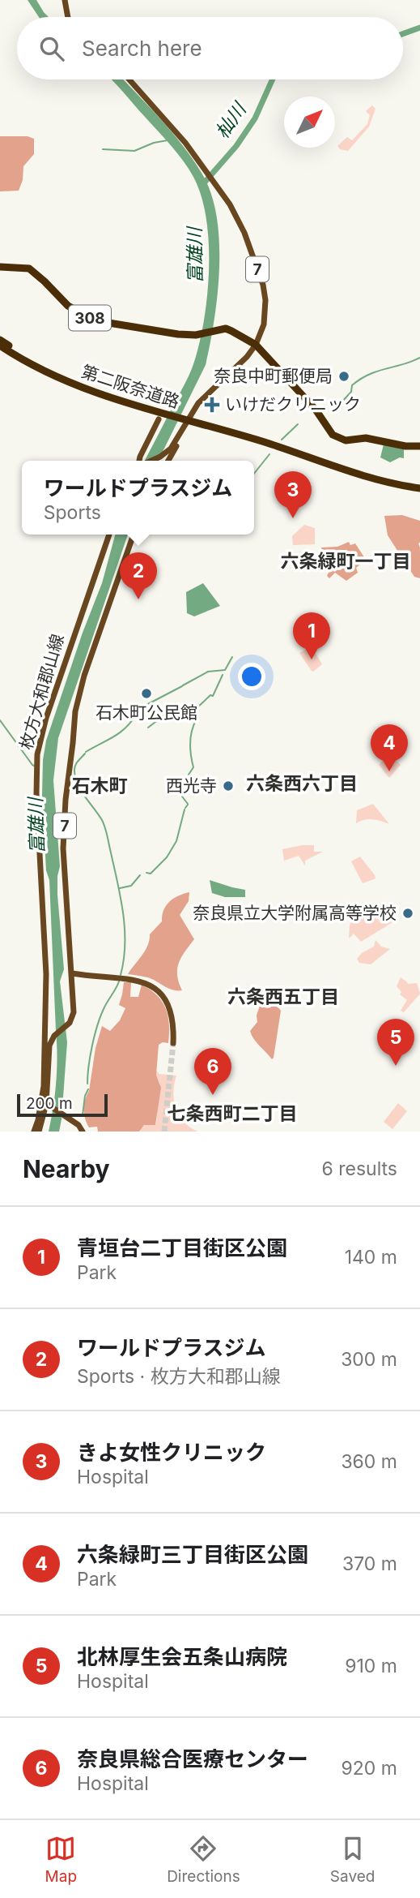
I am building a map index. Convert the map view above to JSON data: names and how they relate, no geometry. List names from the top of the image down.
{
  "streets": {
    "highway": ["308", "第二阪奈道路"],
    "main road": ["7", "枚方大和郡山線"]
  },
  "crossings": [
    ["7", "308"],
    ["7", "枚方大和郡山線"]
  ],
  "districts": [
    "六条緑町一丁目",
    "六条西六丁目",
    "石木町",
    "六条西五丁目",
    "七条西町二丁目"
  ],
  "water": ["杣川", "富雄川"],
  "places": {
    "other": [
      "奈良中町郵便局",
      "石木町公民館",
      "西光寺",
      "奈良県立大学附属高等学校"
    ],
    "health": ["いけだクリニック"]
  },
  "scale_bar": "200 m",
  "north": "top right",
  "page": {
    "search": "Search here",
    "popup": ["ワールドプラスジム", "Sports"],
    "pins": [
      "3",
      "2",
      "1",
      "4",
      "5",
      "6"
    ],
    "scale": "200 m",
    "heading": ["Nearby", "6 results"],
    "list": [
      {
        "mark": "1",
        "name": "青垣台二丁目街区公園",
        "note": "Park",
        "value": "140 m"
      },
      {
        "mark": "2",
        "name": "ワールドプラスジム",
        "note": "Sports · 枚方大和郡山線",
        "value": "300 m"
      },
      {
        "mark": "3",
        "name": "きよ女性クリニック",
        "note": "Hospital",
        "value": "360 m"
      },
      {
        "mark": "4",
        "name": "六条緑町三丁目街区公園",
        "note": "Park",
        "value": "370 m"
      },
      {
        "mark": "5",
        "name": "北林厚生会五条山病院",
        "note": "Hospital",
        "value": "910 m"
      },
      {
        "mark": "6",
        "name": "奈良県総合医療センター",
        "note": "Hospital",
        "value": "920 m"
      }
    ],
    "nav": ["Map", "Directions", "Saved"]
  }
}
